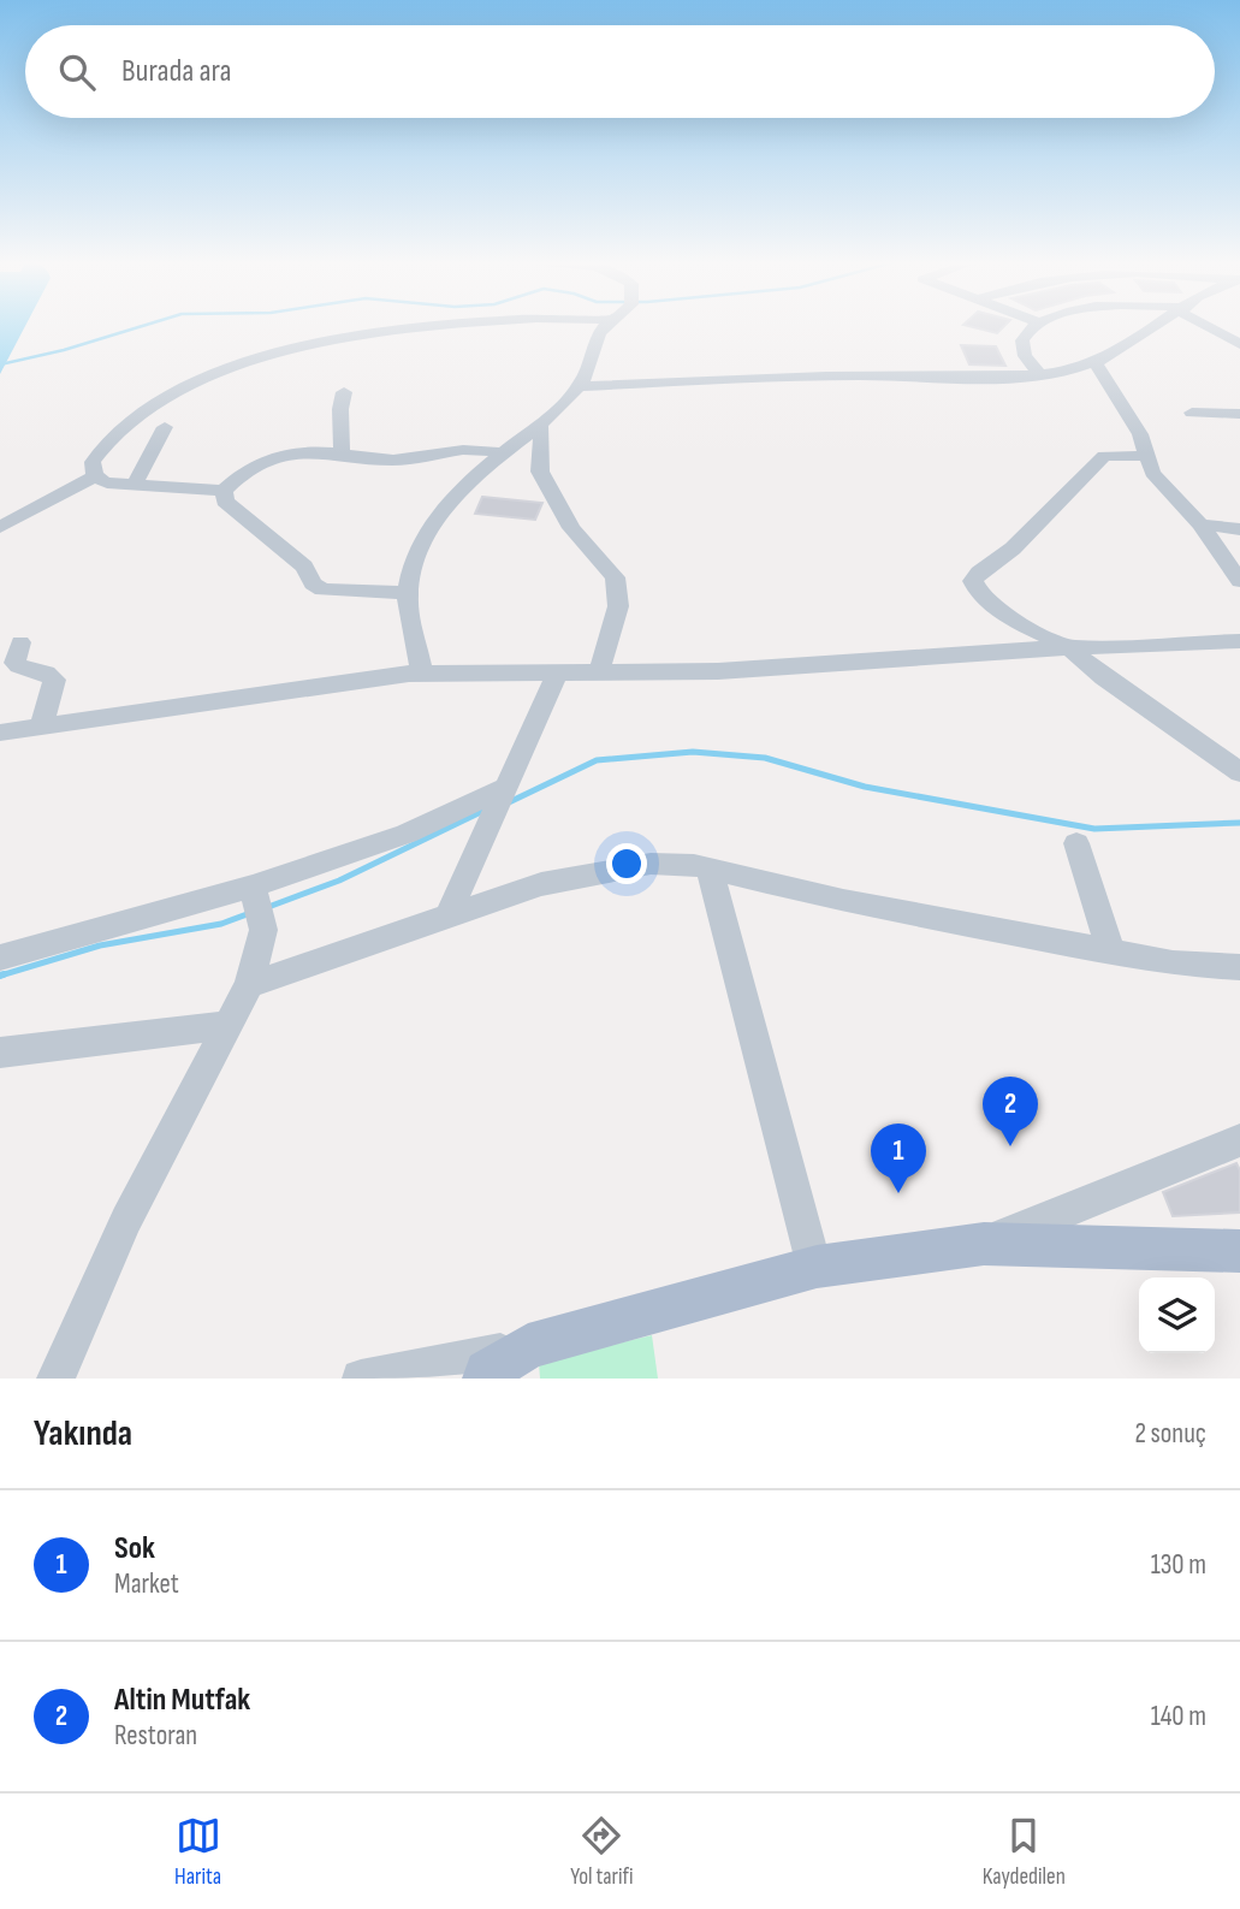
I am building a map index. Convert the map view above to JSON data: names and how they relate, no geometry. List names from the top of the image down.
{
  "page": {
    "search": "Burada ara",
    "pins": ["2", "1"],
    "heading": ["Yakında", "2 sonuç"],
    "list": [
      {
        "mark": "1",
        "name": "Sok",
        "note": "Market",
        "value": "130 m"
      },
      {
        "mark": "2",
        "name": "Altin Mutfak",
        "note": "Restoran",
        "value": "140 m"
      }
    ],
    "nav": ["Harita", "Yol tarifi", "Kaydedilen"]
  }
}
